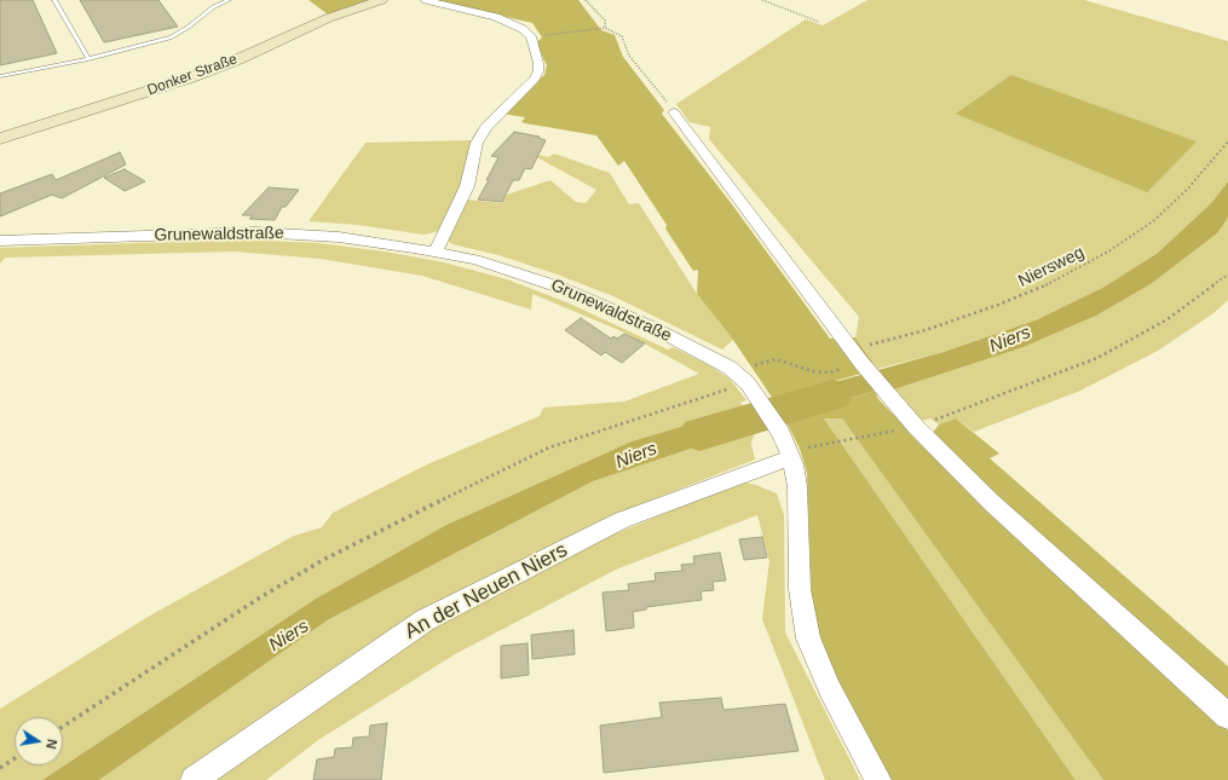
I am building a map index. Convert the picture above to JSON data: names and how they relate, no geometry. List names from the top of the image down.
{
  "streets": {
    "street": ["Donker Straße", "Grunewaldstraße", "An der Neuen Niers"],
    "path": ["Niersweg"]
  },
  "crossings": [
    ["Grunewaldstraße", "An der Neuen Niers"]
  ],
  "water": ["Niers"],
  "north": "right"
}
